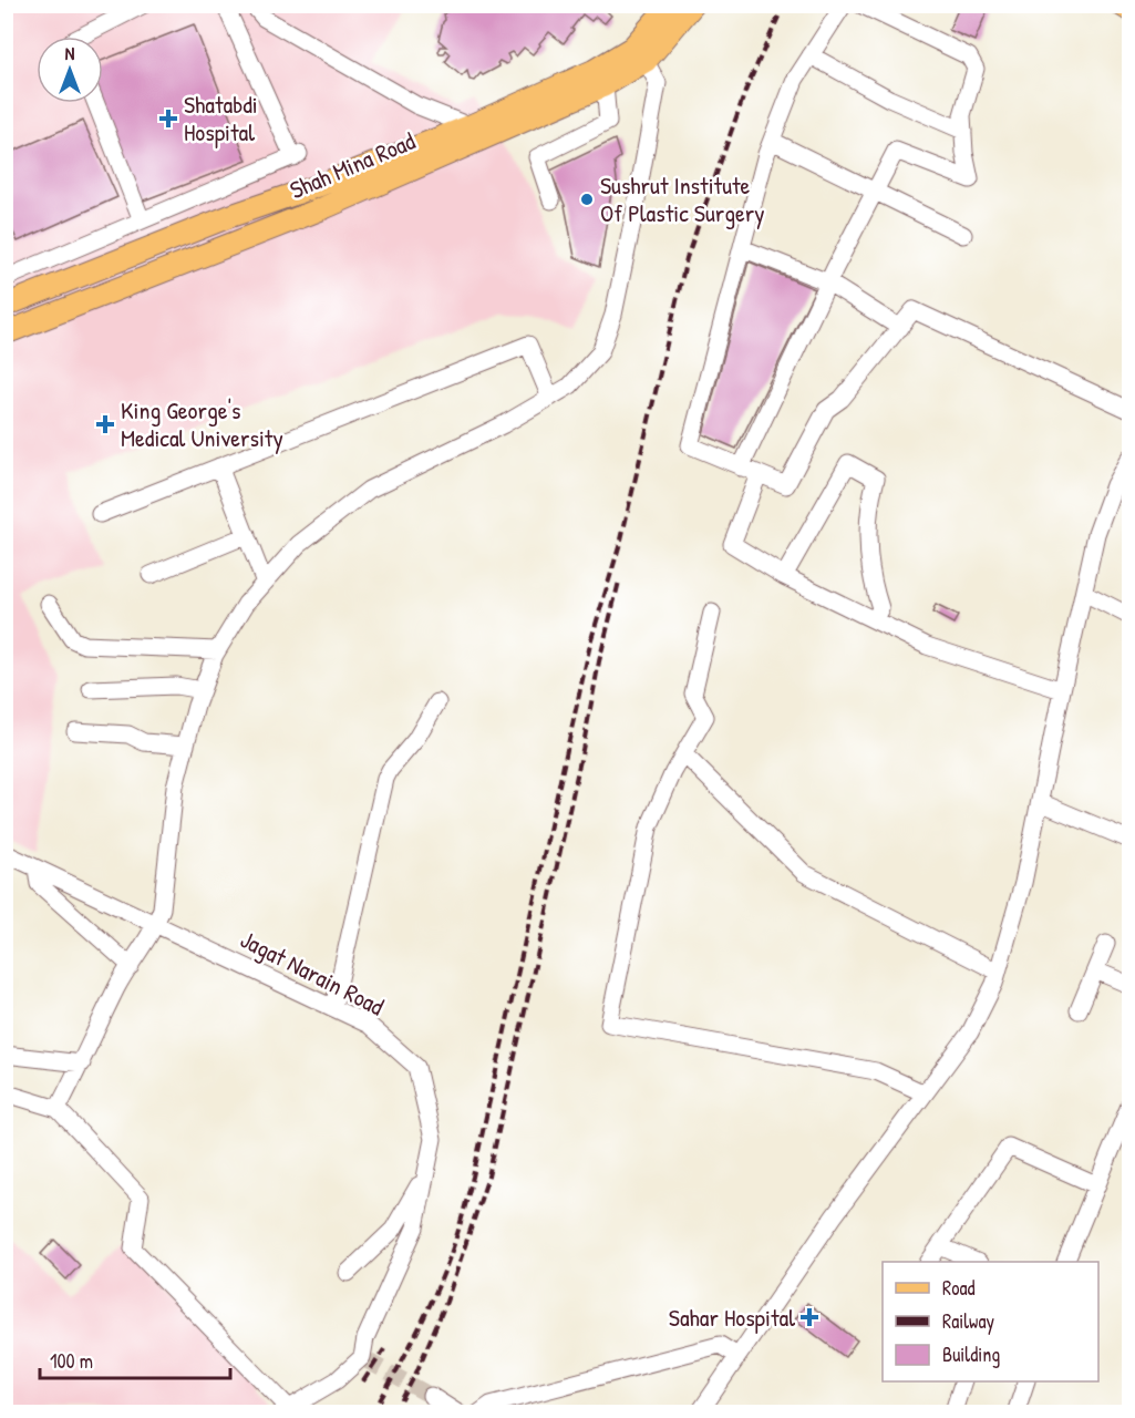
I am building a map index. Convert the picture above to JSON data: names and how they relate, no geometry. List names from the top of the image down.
{
  "streets": {
    "main road": ["Shah Mina Road"],
    "street": ["Jagat Narain Road"]
  },
  "places": {
    "health": ["Shatabdi Hospital", "King George's Medical University", "Sahar Hospital"],
    "other": ["Sushrut Institute Of Plastic Surgery"]
  },
  "legend": ["Road", "Railway", "Building"],
  "scale_bar": "100 m",
  "north": "top"
}
